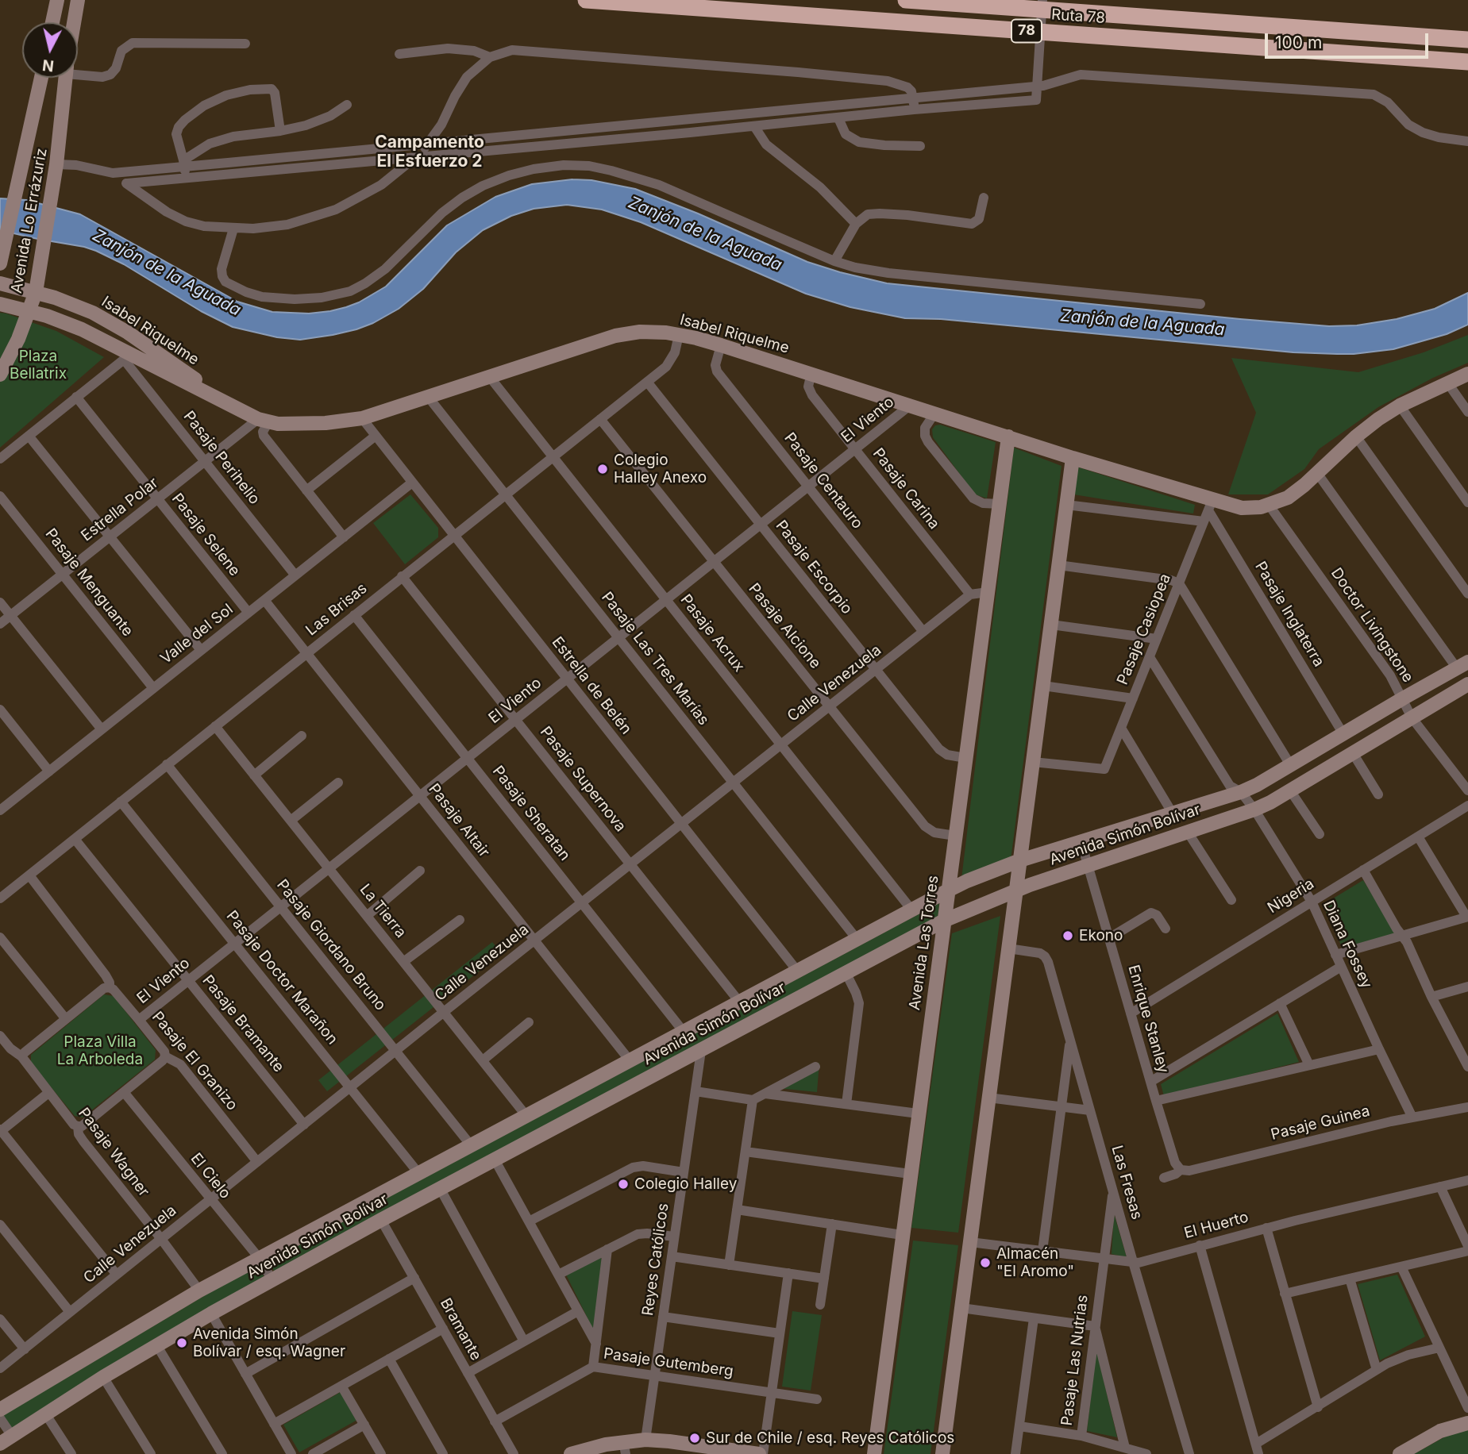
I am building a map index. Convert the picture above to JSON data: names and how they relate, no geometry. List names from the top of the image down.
{
  "streets": {
    "highway": ["Ruta 78", "78"],
    "street": [
      "Avenida Lo Errázuriz",
      "Isabel Riquelme",
      "El Viento",
      "Pasaje Perihelio",
      "Pasaje Centauro",
      "Pasaje Carina",
      "Estrella Polar",
      "Pasaje Selene",
      "Pasaje Escorpio",
      "Pasaje Menguante",
      "Las Brisas",
      "Pasaje Inglaterra",
      "Doctor Livingstone",
      "Pasaje Alcione",
      "Pasaje Casiopea",
      "Pasaje Acrux",
      "Valle del Sol",
      "Pasaje Las Tres Marías",
      "Calle Venezuela",
      "Estrella de Belén",
      "Pasaje Supernova",
      "Pasaje Sheratan",
      "Pasaje Altair",
      "Avenida Simón Bolívar",
      "Nigeria",
      "La Tierra",
      "Avenida Las Torres",
      "Diana Fossey",
      "Pasaje Giordano Bruno",
      "Pasaje Doctor Marañon",
      "Enrique Stanley",
      "Pasaje Bramante",
      "Pasaje El Granizo",
      "Pasaje Guinea",
      "Pasaje Wagner",
      "El Cielo",
      "Las Fresas",
      "El Huerto",
      "Reyes Católicos",
      "Bramante",
      "Pasaje Las Nutrias",
      "Pasaje Gutemberg"
    ]
  },
  "crossings": [
    ["Avenida Lo Errázuriz", "Isabel Riquelme"],
    ["Isabel Riquelme", "El Viento"],
    ["Isabel Riquelme", "Pasaje Perihelio"],
    ["Isabel Riquelme", "Pasaje Centauro"],
    ["Isabel Riquelme", "Pasaje Carina"],
    ["Isabel Riquelme", "Estrella Polar"],
    ["Isabel Riquelme", "Las Brisas"],
    ["Isabel Riquelme", "Pasaje Inglaterra"],
    ["Isabel Riquelme", "Doctor Livingstone"],
    ["Isabel Riquelme", "Pasaje Casiopea"],
    ["Isabel Riquelme", "Pasaje Acrux"],
    ["Isabel Riquelme", "Pasaje Las Tres Marías"],
    ["Isabel Riquelme", "Estrella de Belén"],
    ["Isabel Riquelme", "Avenida Las Torres"],
    ["El Viento", "Pasaje Centauro"],
    ["El Viento", "Pasaje Carina"],
    ["El Viento", "Pasaje Escorpio"],
    ["El Viento", "Pasaje Alcione"],
    ["El Viento", "Pasaje Acrux"],
    ["El Viento", "Pasaje Las Tres Marías"],
    ["El Viento", "Estrella de Belén"],
    ["El Viento", "Pasaje Supernova"],
    ["El Viento", "Pasaje Sheratan"],
    ["El Viento", "Pasaje Altair"],
    ["El Viento", "La Tierra"],
    ["El Viento", "Pasaje Giordano Bruno"],
    ["El Viento", "Pasaje Doctor Marañon"],
    ["El Viento", "Pasaje Bramante"],
    ["El Viento", "Pasaje El Granizo"],
    ["Pasaje Perihelio", "Estrella Polar"],
    ["Pasaje Perihelio", "Valle del Sol"],
    ["Pasaje Centauro", "Calle Venezuela"],
    ["Pasaje Carina", "Calle Venezuela"],
    ["Estrella Polar", "Pasaje Selene"],
    ["Estrella Polar", "Pasaje Menguante"],
    ["Pasaje Selene", "Valle del Sol"],
    ["Pasaje Escorpio", "Las Brisas"],
    ["Pasaje Escorpio", "Calle Venezuela"],
    ["Pasaje Escorpio", "Avenida Las Torres"],
    ["Pasaje Menguante", "Valle del Sol"],
    ["Las Brisas", "Pasaje Alcione"],
    ["Las Brisas", "Pasaje Acrux"],
    ["Las Brisas", "Pasaje Las Tres Marías"],
    ["Las Brisas", "Estrella de Belén"],
    ["Las Brisas", "Pasaje Supernova"],
    ["Las Brisas", "Pasaje Sheratan"],
    ["Las Brisas", "Pasaje Altair"],
    ["Las Brisas", "La Tierra"],
    ["Las Brisas", "Pasaje Giordano Bruno"],
    ["Las Brisas", "Pasaje Doctor Marañon"],
    ["Las Brisas", "Pasaje Bramante"],
    ["Las Brisas", "Pasaje El Granizo"],
    ["Pasaje Inglaterra", "Pasaje Casiopea"],
    ["Pasaje Inglaterra", "Avenida Simón Bolívar"],
    ["Doctor Livingstone", "Avenida Simón Bolívar"],
    ["Pasaje Alcione", "Calle Venezuela"],
    ["Pasaje Alcione", "Avenida Las Torres"],
    ["Pasaje Casiopea", "Diana Fossey"],
    ["Pasaje Acrux", "Calle Venezuela"],
    ["Pasaje Acrux", "Avenida Simón Bolívar"],
    ["Valle del Sol", "Estrella de Belén"],
    ["Valle del Sol", "Pasaje Altair"],
    ["Pasaje Las Tres Marías", "Calle Venezuela"],
    ["Pasaje Las Tres Marías", "Avenida Simón Bolívar"],
    ["Calle Venezuela", "Estrella de Belén"],
    ["Calle Venezuela", "Pasaje Supernova"],
    ["Calle Venezuela", "Pasaje Sheratan"],
    ["Calle Venezuela", "Pasaje Altair"],
    ["Calle Venezuela", "La Tierra"],
    ["Calle Venezuela", "Avenida Las Torres"],
    ["Calle Venezuela", "Pasaje Giordano Bruno"],
    ["Calle Venezuela", "Pasaje Doctor Marañon"],
    ["Calle Venezuela", "Pasaje Bramante"],
    ["Calle Venezuela", "Pasaje El Granizo"],
    ["Calle Venezuela", "Pasaje Wagner"],
    ["Calle Venezuela", "El Cielo"],
    ["Estrella de Belén", "Avenida Simón Bolívar"],
    ["Pasaje Supernova", "Avenida Simón Bolívar"],
    ["Pasaje Sheratan", "Avenida Simón Bolívar"],
    ["Pasaje Altair", "Avenida Simón Bolívar"],
    ["Avenida Simón Bolívar", "La Tierra"],
    ["Avenida Simón Bolívar", "Avenida Las Torres"],
    ["Avenida Simón Bolívar", "Diana Fossey"],
    ["Avenida Simón Bolívar", "Pasaje Giordano Bruno"],
    ["Avenida Simón Bolívar", "Pasaje Doctor Marañon"],
    ["Avenida Simón Bolívar", "Enrique Stanley"],
    ["Avenida Simón Bolívar", "Pasaje Wagner"],
    ["Avenida Simón Bolívar", "El Cielo"],
    ["Avenida Simón Bolívar", "Reyes Católicos"],
    ["Avenida Simón Bolívar", "Bramante"],
    ["Nigeria", "Diana Fossey"],
    ["Nigeria", "Enrique Stanley"],
    ["Diana Fossey", "Pasaje Guinea"],
    ["Enrique Stanley", "Pasaje Guinea"],
    ["Las Fresas", "El Huerto"],
    ["Las Fresas", "Pasaje Las Nutrias"],
    ["El Huerto", "Pasaje Las Nutrias"],
    ["Reyes Católicos", "Pasaje Gutemberg"],
    ["Bramante", "Pasaje Gutemberg"]
  ],
  "districts": ["Campamento El Esfuerzo 2"],
  "water": ["Zanjón de la Aguada"],
  "parks": ["Plaza Bellatrix", "Plaza Villa La Arboleda"],
  "places": [
    "Colegio Halley Anexo",
    "Ekono",
    "Colegio Halley",
    "Almacén \"El Aromo\"",
    "Avenida Simón Bolívar / esq. Wagner",
    "Sur de Chile / esq. Reyes Católicos"
  ],
  "scale_bar": "100 m",
  "north": "bottom"
}
